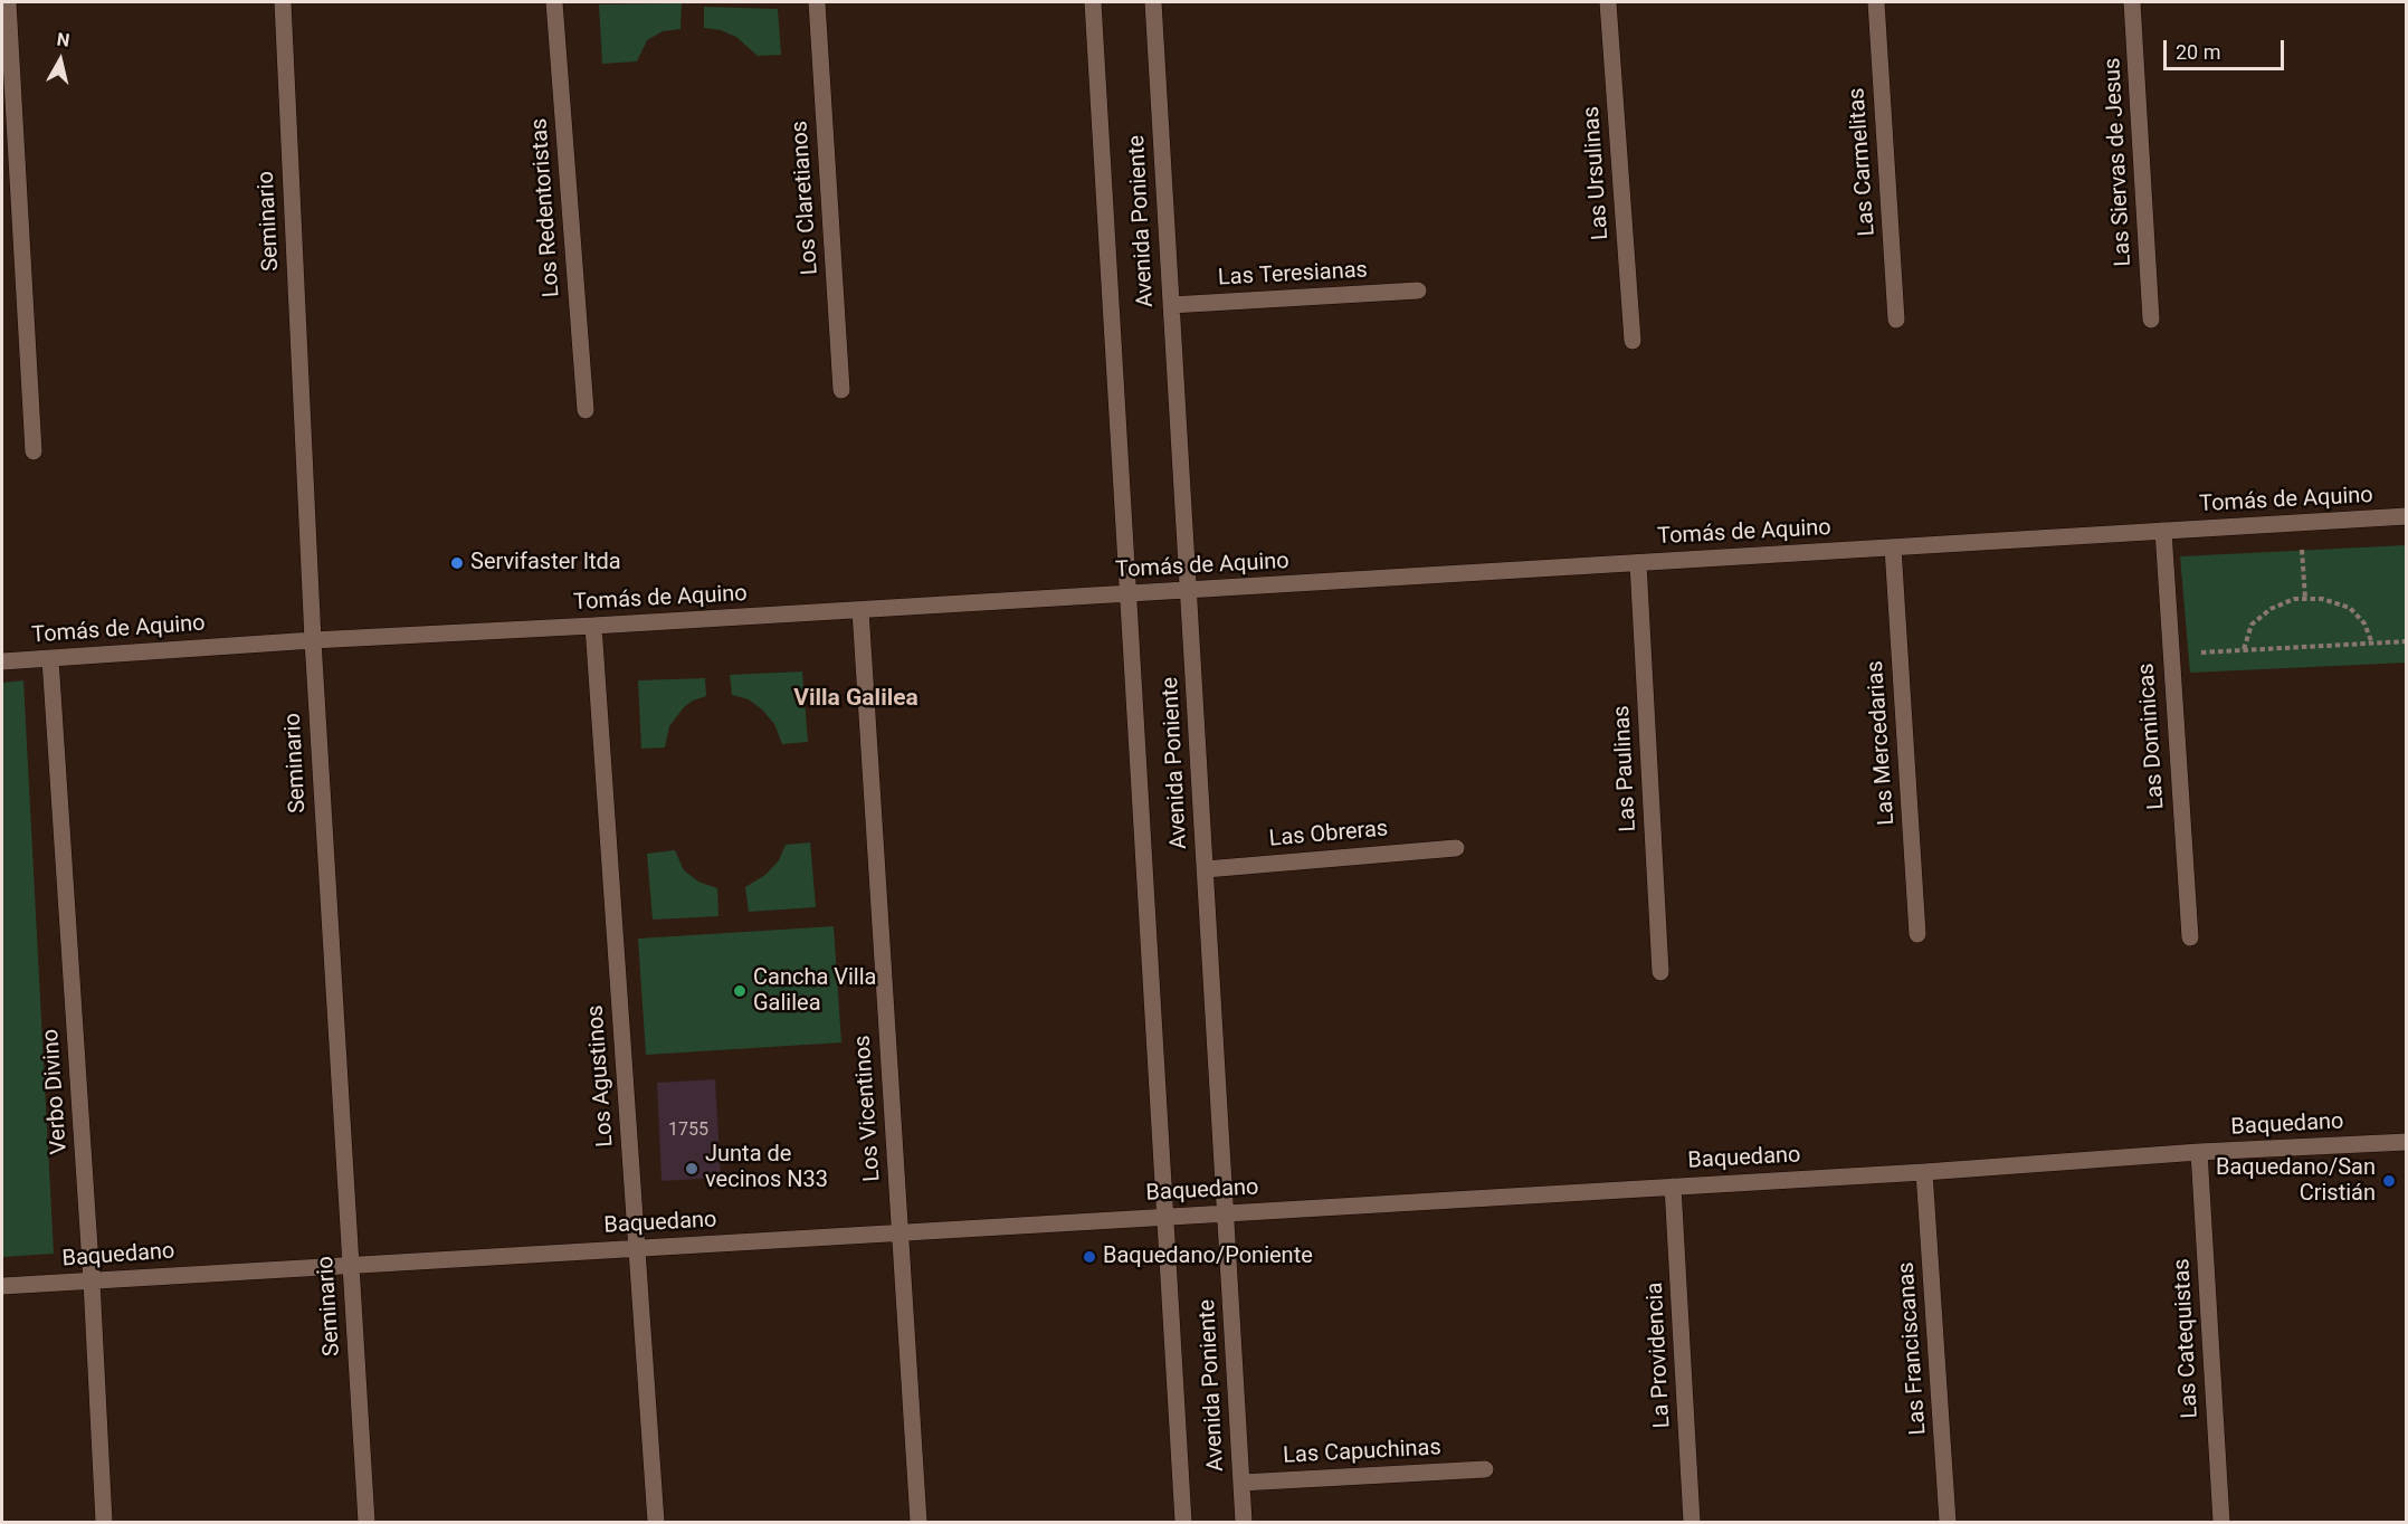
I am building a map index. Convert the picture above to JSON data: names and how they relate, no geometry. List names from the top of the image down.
{
  "streets": {
    "street": [
      "Las Carmelitas",
      "Las Siervas de Jesus",
      "Las Ursulinas",
      "Los Claretianos",
      "Los Redentoristas",
      "Seminario",
      "Avenida Poniente",
      "Las Teresianas",
      "Tomás de Aquino",
      "Las Dominicas",
      "Las Mercedarias",
      "Las Paulinas",
      "Las Obreras",
      "Los Agustinos",
      "Verbo Divino",
      "Los Vicentinos",
      "Baquedano",
      "Las Catequistas",
      "Las Franciscanas",
      "La Providencia",
      "Las Capuchinas"
    ]
  },
  "crossings": [
    ["Seminario", "Tomás de Aquino"],
    ["Seminario", "Baquedano"],
    ["Avenida Poniente", "Las Teresianas"],
    ["Avenida Poniente", "Tomás de Aquino"],
    ["Avenida Poniente", "Las Obreras"],
    ["Avenida Poniente", "Baquedano"],
    ["Avenida Poniente", "Las Capuchinas"],
    ["Tomás de Aquino", "Las Dominicas"],
    ["Tomás de Aquino", "Las Mercedarias"],
    ["Tomás de Aquino", "Las Paulinas"],
    ["Tomás de Aquino", "Los Agustinos"],
    ["Tomás de Aquino", "Verbo Divino"],
    ["Tomás de Aquino", "Los Vicentinos"],
    ["Los Agustinos", "Baquedano"],
    ["Verbo Divino", "Baquedano"],
    ["Los Vicentinos", "Baquedano"],
    ["Baquedano", "Las Catequistas"],
    ["Baquedano", "Las Franciscanas"],
    ["Baquedano", "La Providencia"]
  ],
  "districts": ["Villa Galilea"],
  "places": [
    "Servifaster ltda",
    "Cancha Villa Galilea",
    "Junta de vecinos N33",
    "Baquedano/San Cristián",
    "Baquedano/Poniente"
  ],
  "house_numbers": ["1755"],
  "scale_bar": "20 m",
  "north": "top"
}
